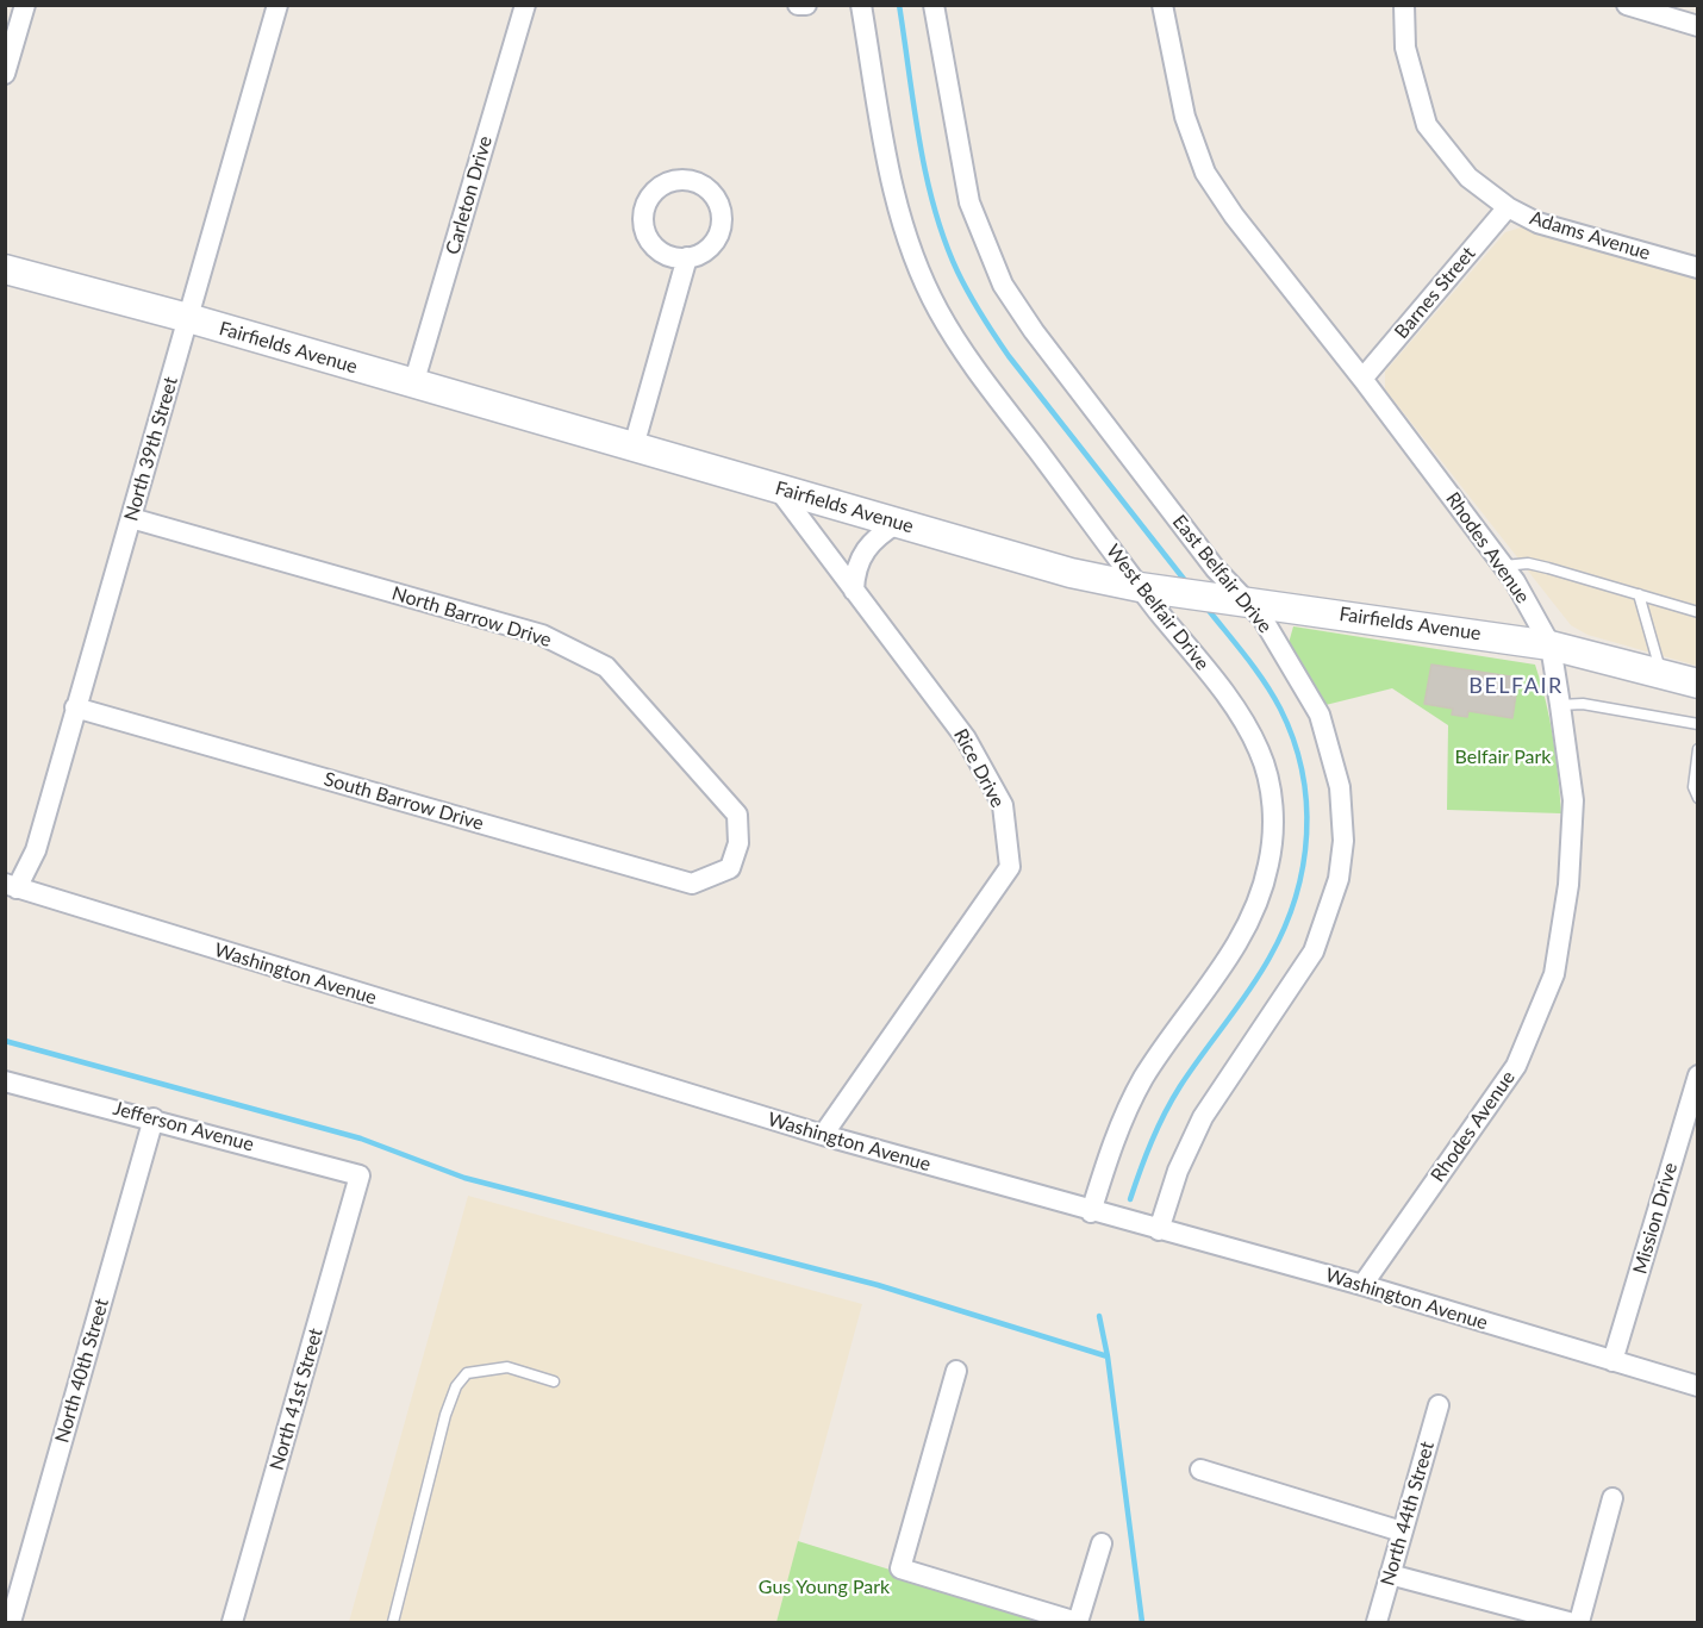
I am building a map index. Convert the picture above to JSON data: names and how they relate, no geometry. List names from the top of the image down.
{
  "streets": {
    "street": [
      "Carleton Drive",
      "Adams Avenue",
      "Barnes Street",
      "Fairfields Avenue",
      "North 39th Street",
      "Rhodes Avenue",
      "East Belfair Drive",
      "West Belfair Drive",
      "North Barrow Drive",
      "Rice Drive",
      "South Barrow Drive",
      "Washington Avenue",
      "Jefferson Avenue",
      "Mission Drive",
      "North 40th Street",
      "North 41st Street",
      "North 44th Street"
    ]
  },
  "crossings": [
    ["Carleton Drive", "Fairfields Avenue"],
    ["Adams Avenue", "Barnes Street"],
    ["Barnes Street", "Rhodes Avenue"],
    ["Fairfields Avenue", "North 39th Street"],
    ["Fairfields Avenue", "Rhodes Avenue"],
    ["Fairfields Avenue", "East Belfair Drive"],
    ["Fairfields Avenue", "West Belfair Drive"],
    ["Fairfields Avenue", "Rice Drive"],
    ["North 39th Street", "North Barrow Drive"],
    ["North 39th Street", "South Barrow Drive"],
    ["North 39th Street", "Washington Avenue"],
    ["Rhodes Avenue", "Washington Avenue"],
    ["East Belfair Drive", "Washington Avenue"],
    ["West Belfair Drive", "Washington Avenue"],
    ["North Barrow Drive", "South Barrow Drive"],
    ["Rice Drive", "Washington Avenue"],
    ["Washington Avenue", "Mission Drive"],
    ["Jefferson Avenue", "North 40th Street"],
    ["Jefferson Avenue", "North 41st Street"]
  ],
  "districts": ["BELFAIR"],
  "parks": ["Belfair Park", "Gus Young Park"]
}
